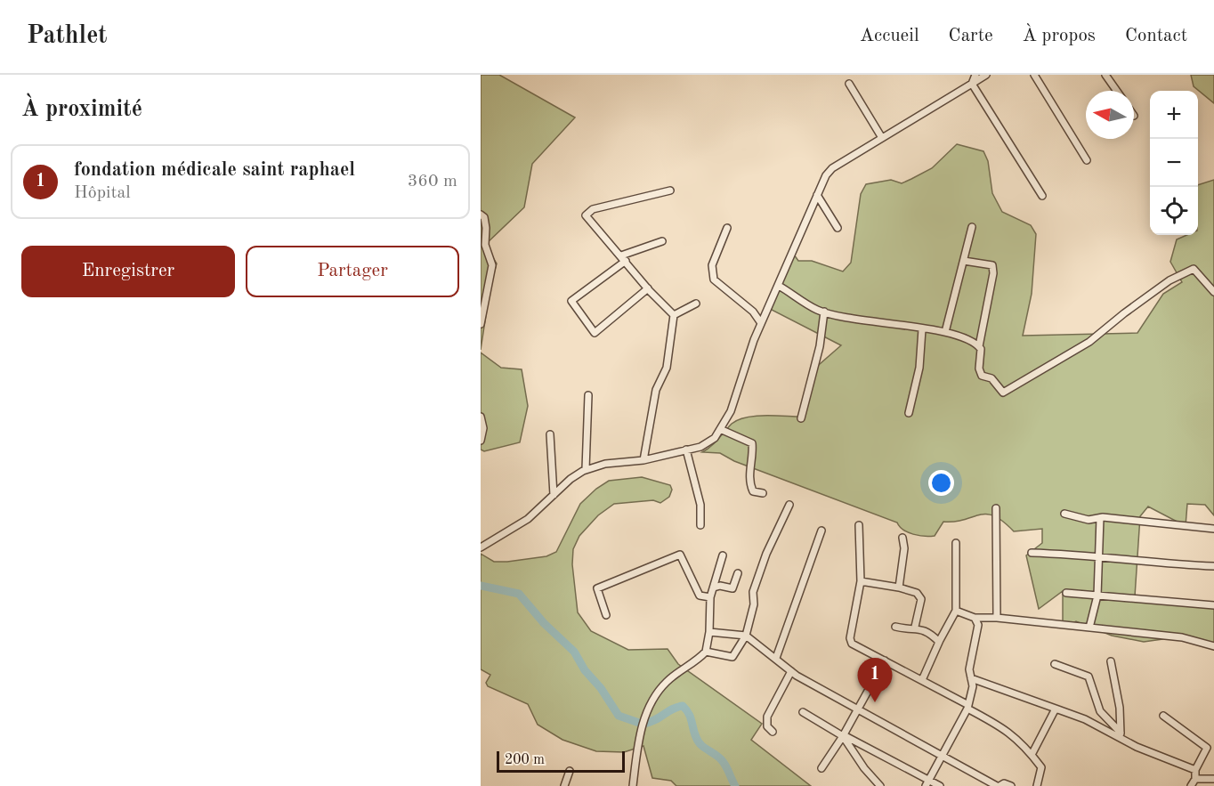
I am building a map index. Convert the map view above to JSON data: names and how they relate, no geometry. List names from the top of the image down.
{
  "scale_bar": "200 m",
  "north": "left",
  "page": {
    "header": "Pathlet",
    "nav": [
      "Accueil",
      "Carte",
      "À propos",
      "Contact"
    ],
    "heading": "À proximité",
    "map_buttons": ["+", "−"],
    "list": [
      {
        "mark": "1",
        "name": "fondation médicale saint raphael",
        "note": "Hôpital",
        "value": "360 m"
      }
    ],
    "buttons": ["Enregistrer", "Partager"],
    "pins": "1",
    "scale": "200 m"
  }
}
